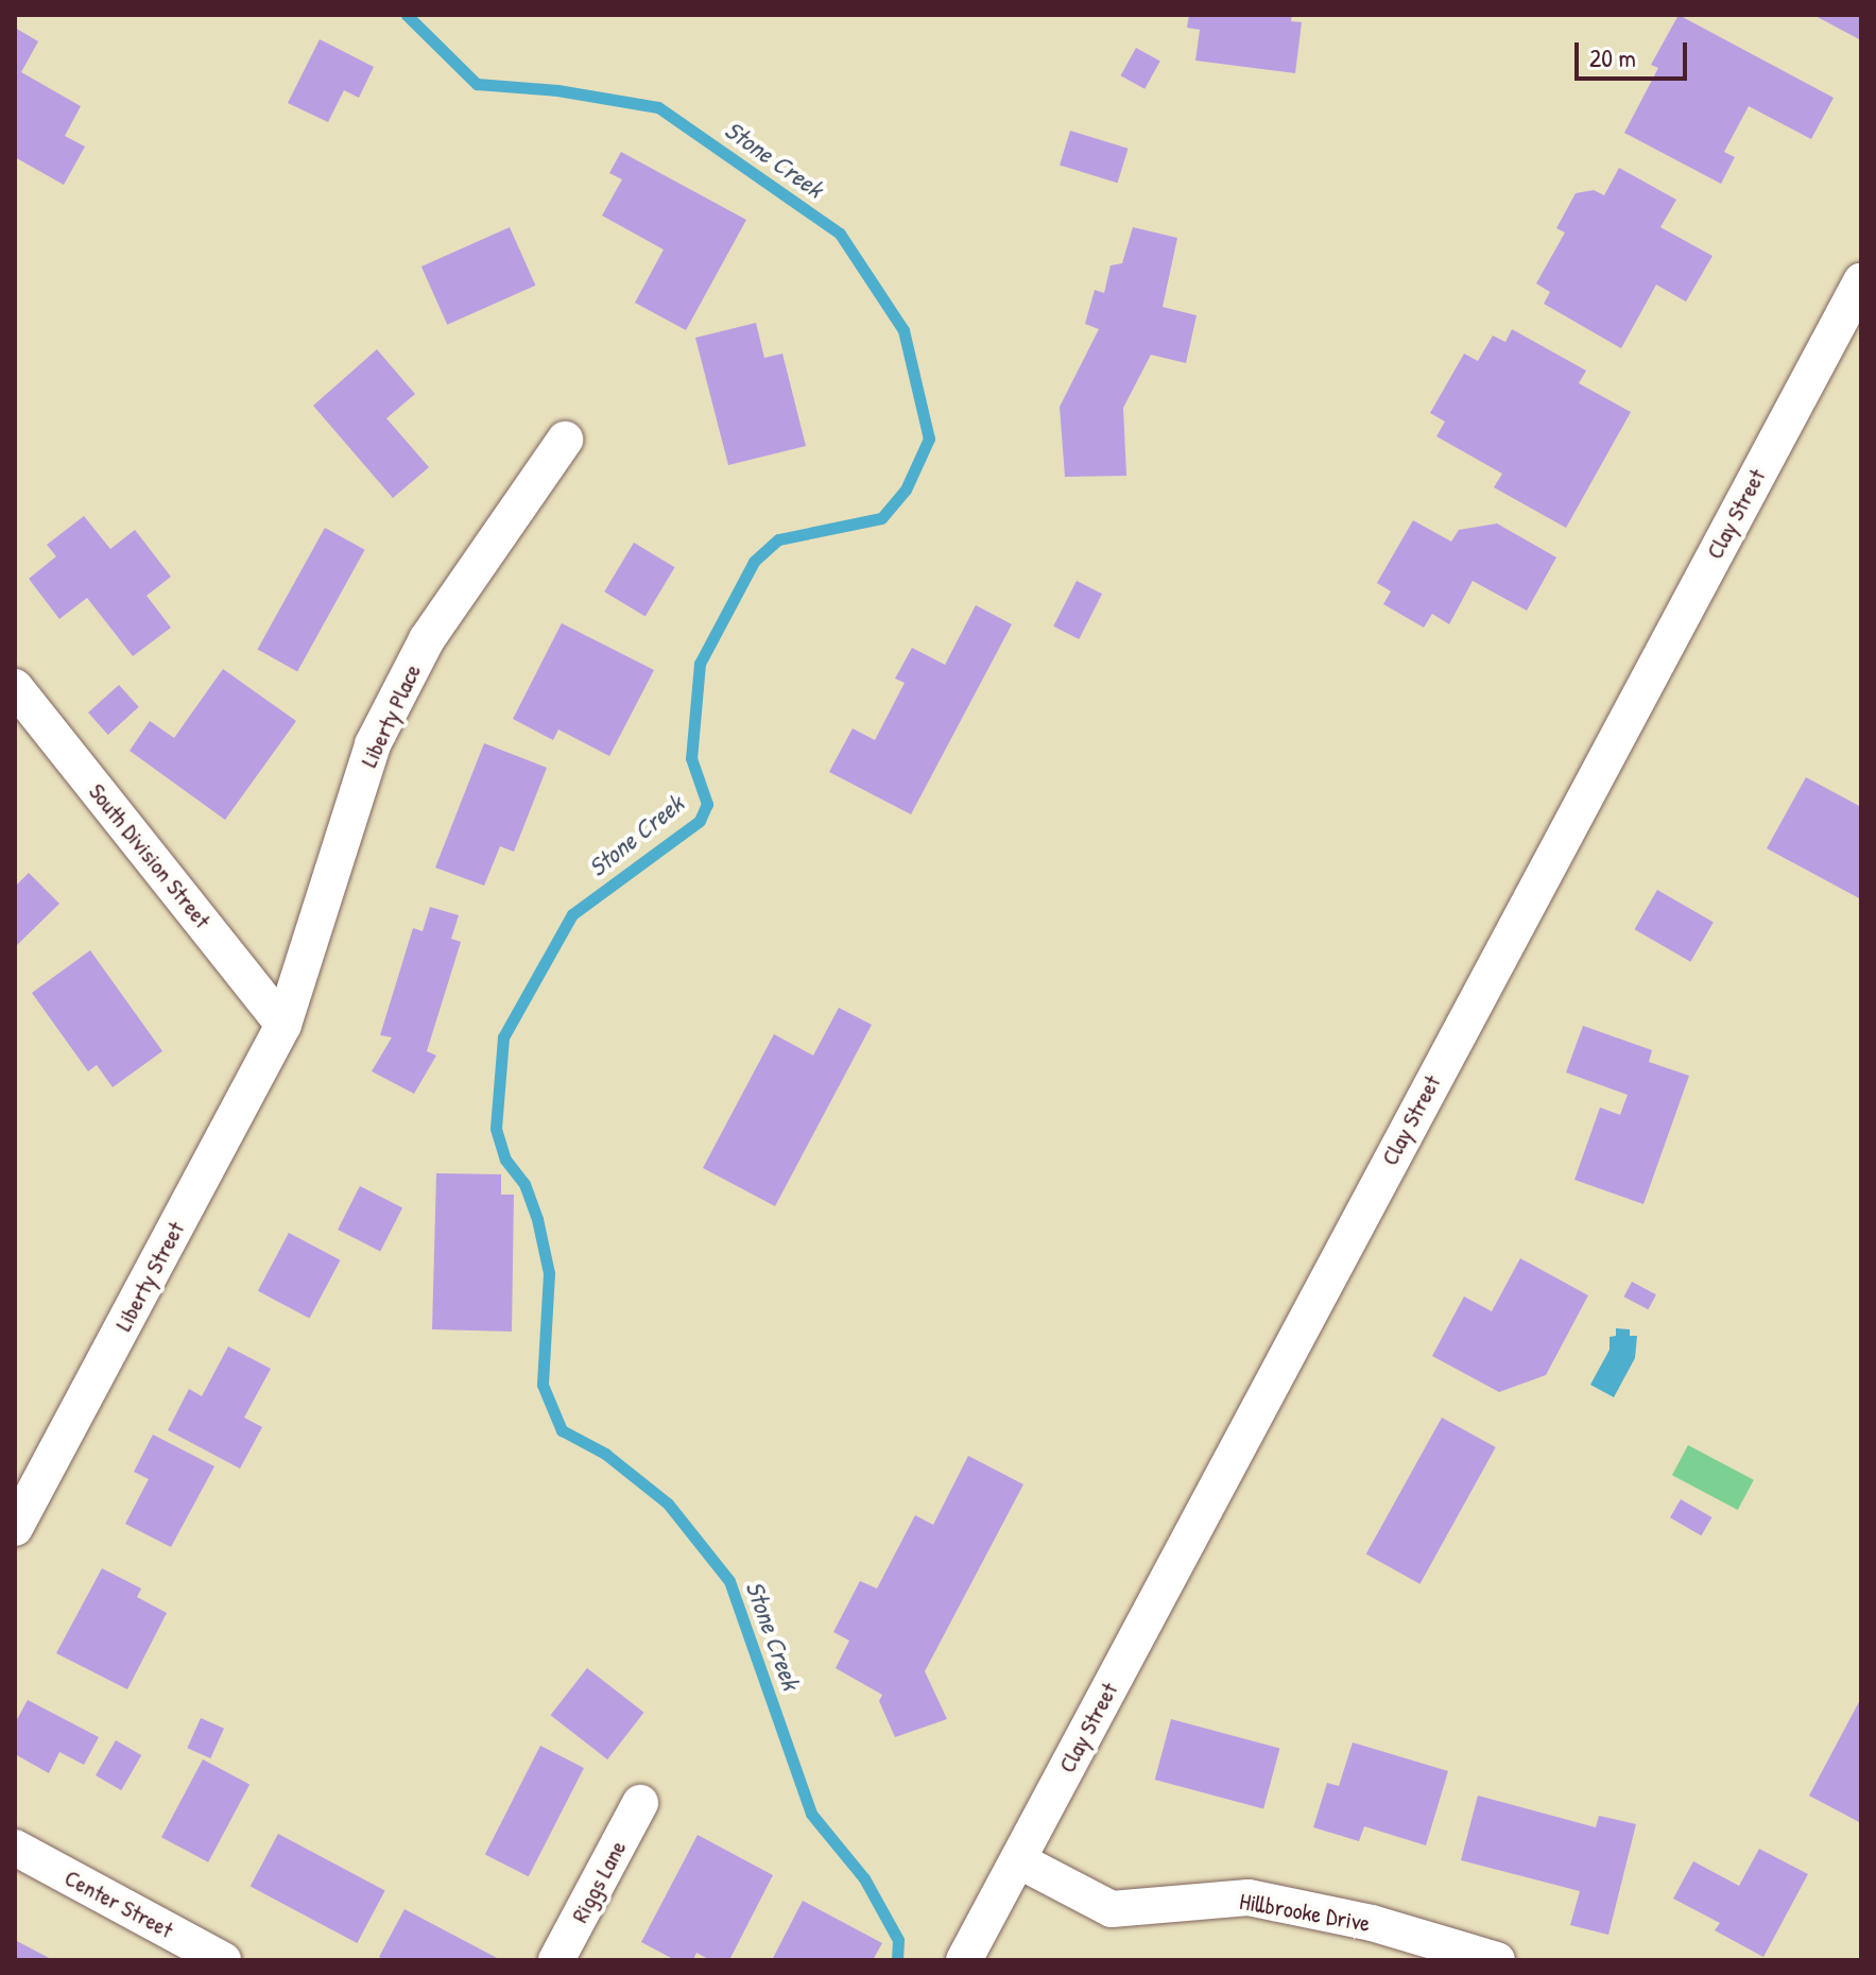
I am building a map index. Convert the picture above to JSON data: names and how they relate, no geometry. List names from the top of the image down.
{
  "streets": {
    "street": [
      "Clay Street",
      "Liberty Place",
      "South Division Street",
      "Liberty Street",
      "Riggs Lane",
      "Center Street",
      "Hillbrooke Drive"
    ]
  },
  "crossings": [
    ["Clay Street", "Hillbrooke Drive"],
    ["Liberty Place", "South Division Street"],
    ["Liberty Place", "Liberty Street"],
    ["South Division Street", "Liberty Street"]
  ],
  "water": ["Stone Creek"],
  "scale_bar": "20 m"
}
